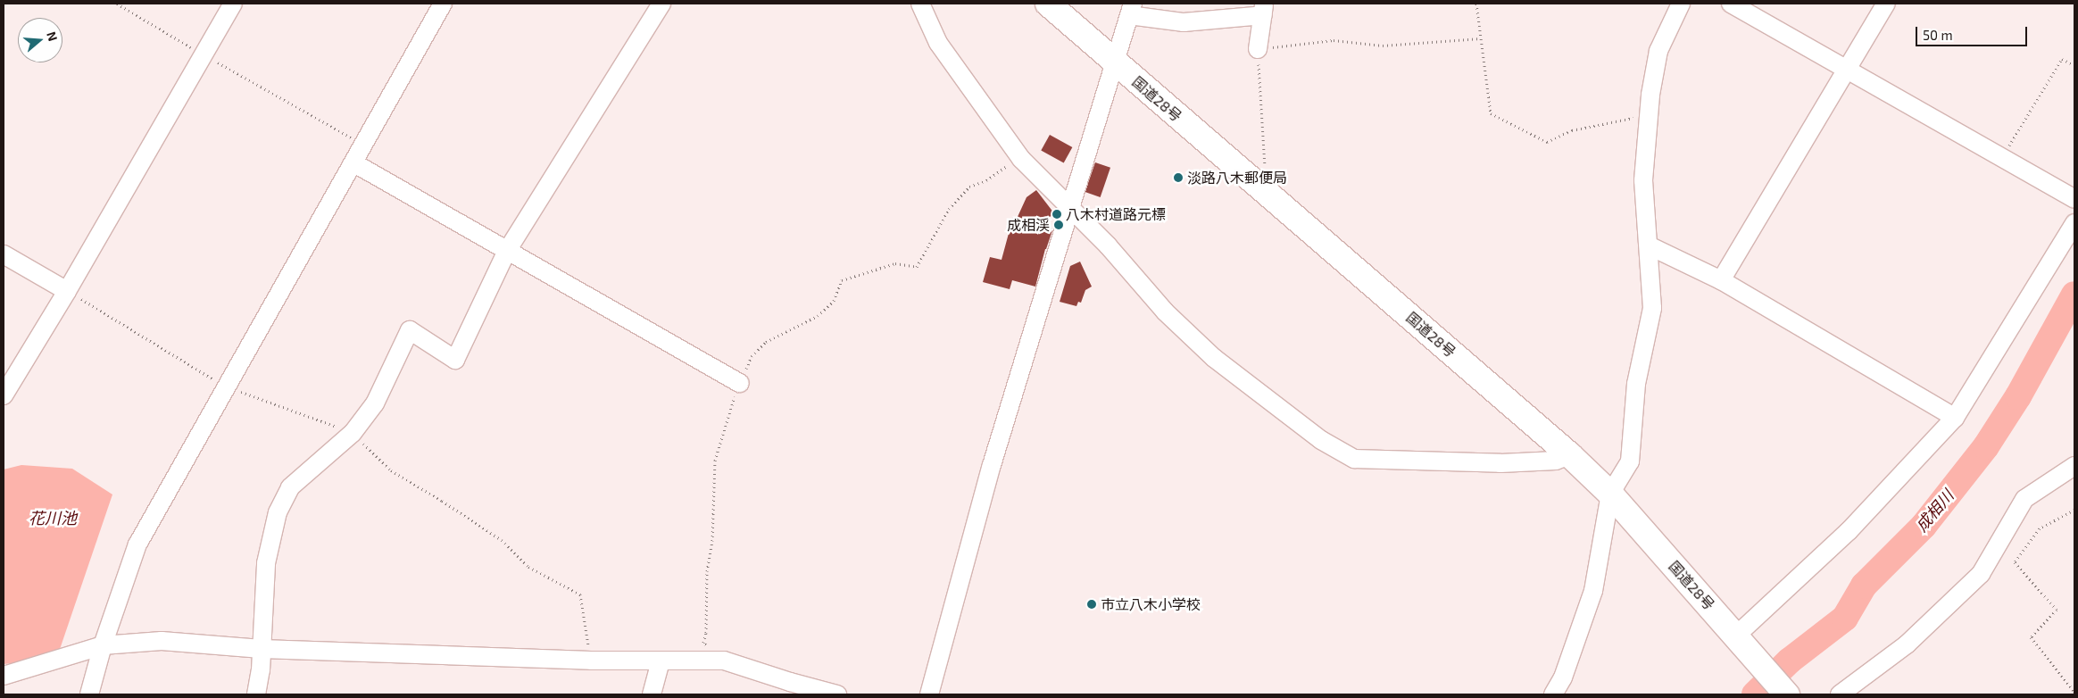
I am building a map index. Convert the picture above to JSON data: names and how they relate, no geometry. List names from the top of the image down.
{
  "streets": {
    "highway": ["国道28号"]
  },
  "water": ["成相川", "花川池"],
  "places": [
    "淡路八木郵便局",
    "八木村道路元標",
    "成相渓",
    "市立八木小学校"
  ],
  "scale_bar": "50 m",
  "north": "right"
}
